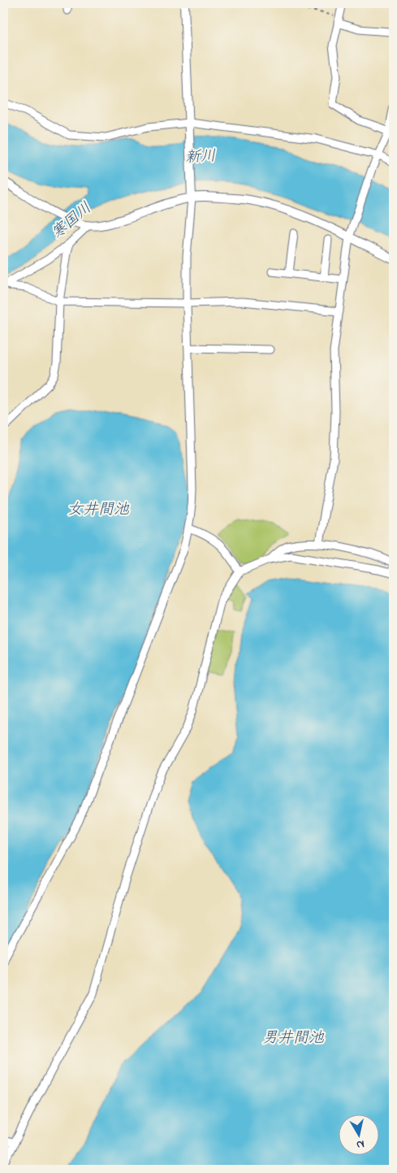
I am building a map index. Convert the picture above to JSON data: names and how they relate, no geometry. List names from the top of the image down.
{
  "water": [
    "新川",
    "寒国川",
    "女井間池",
    "男井間池"
  ],
  "north": "bottom"
}
